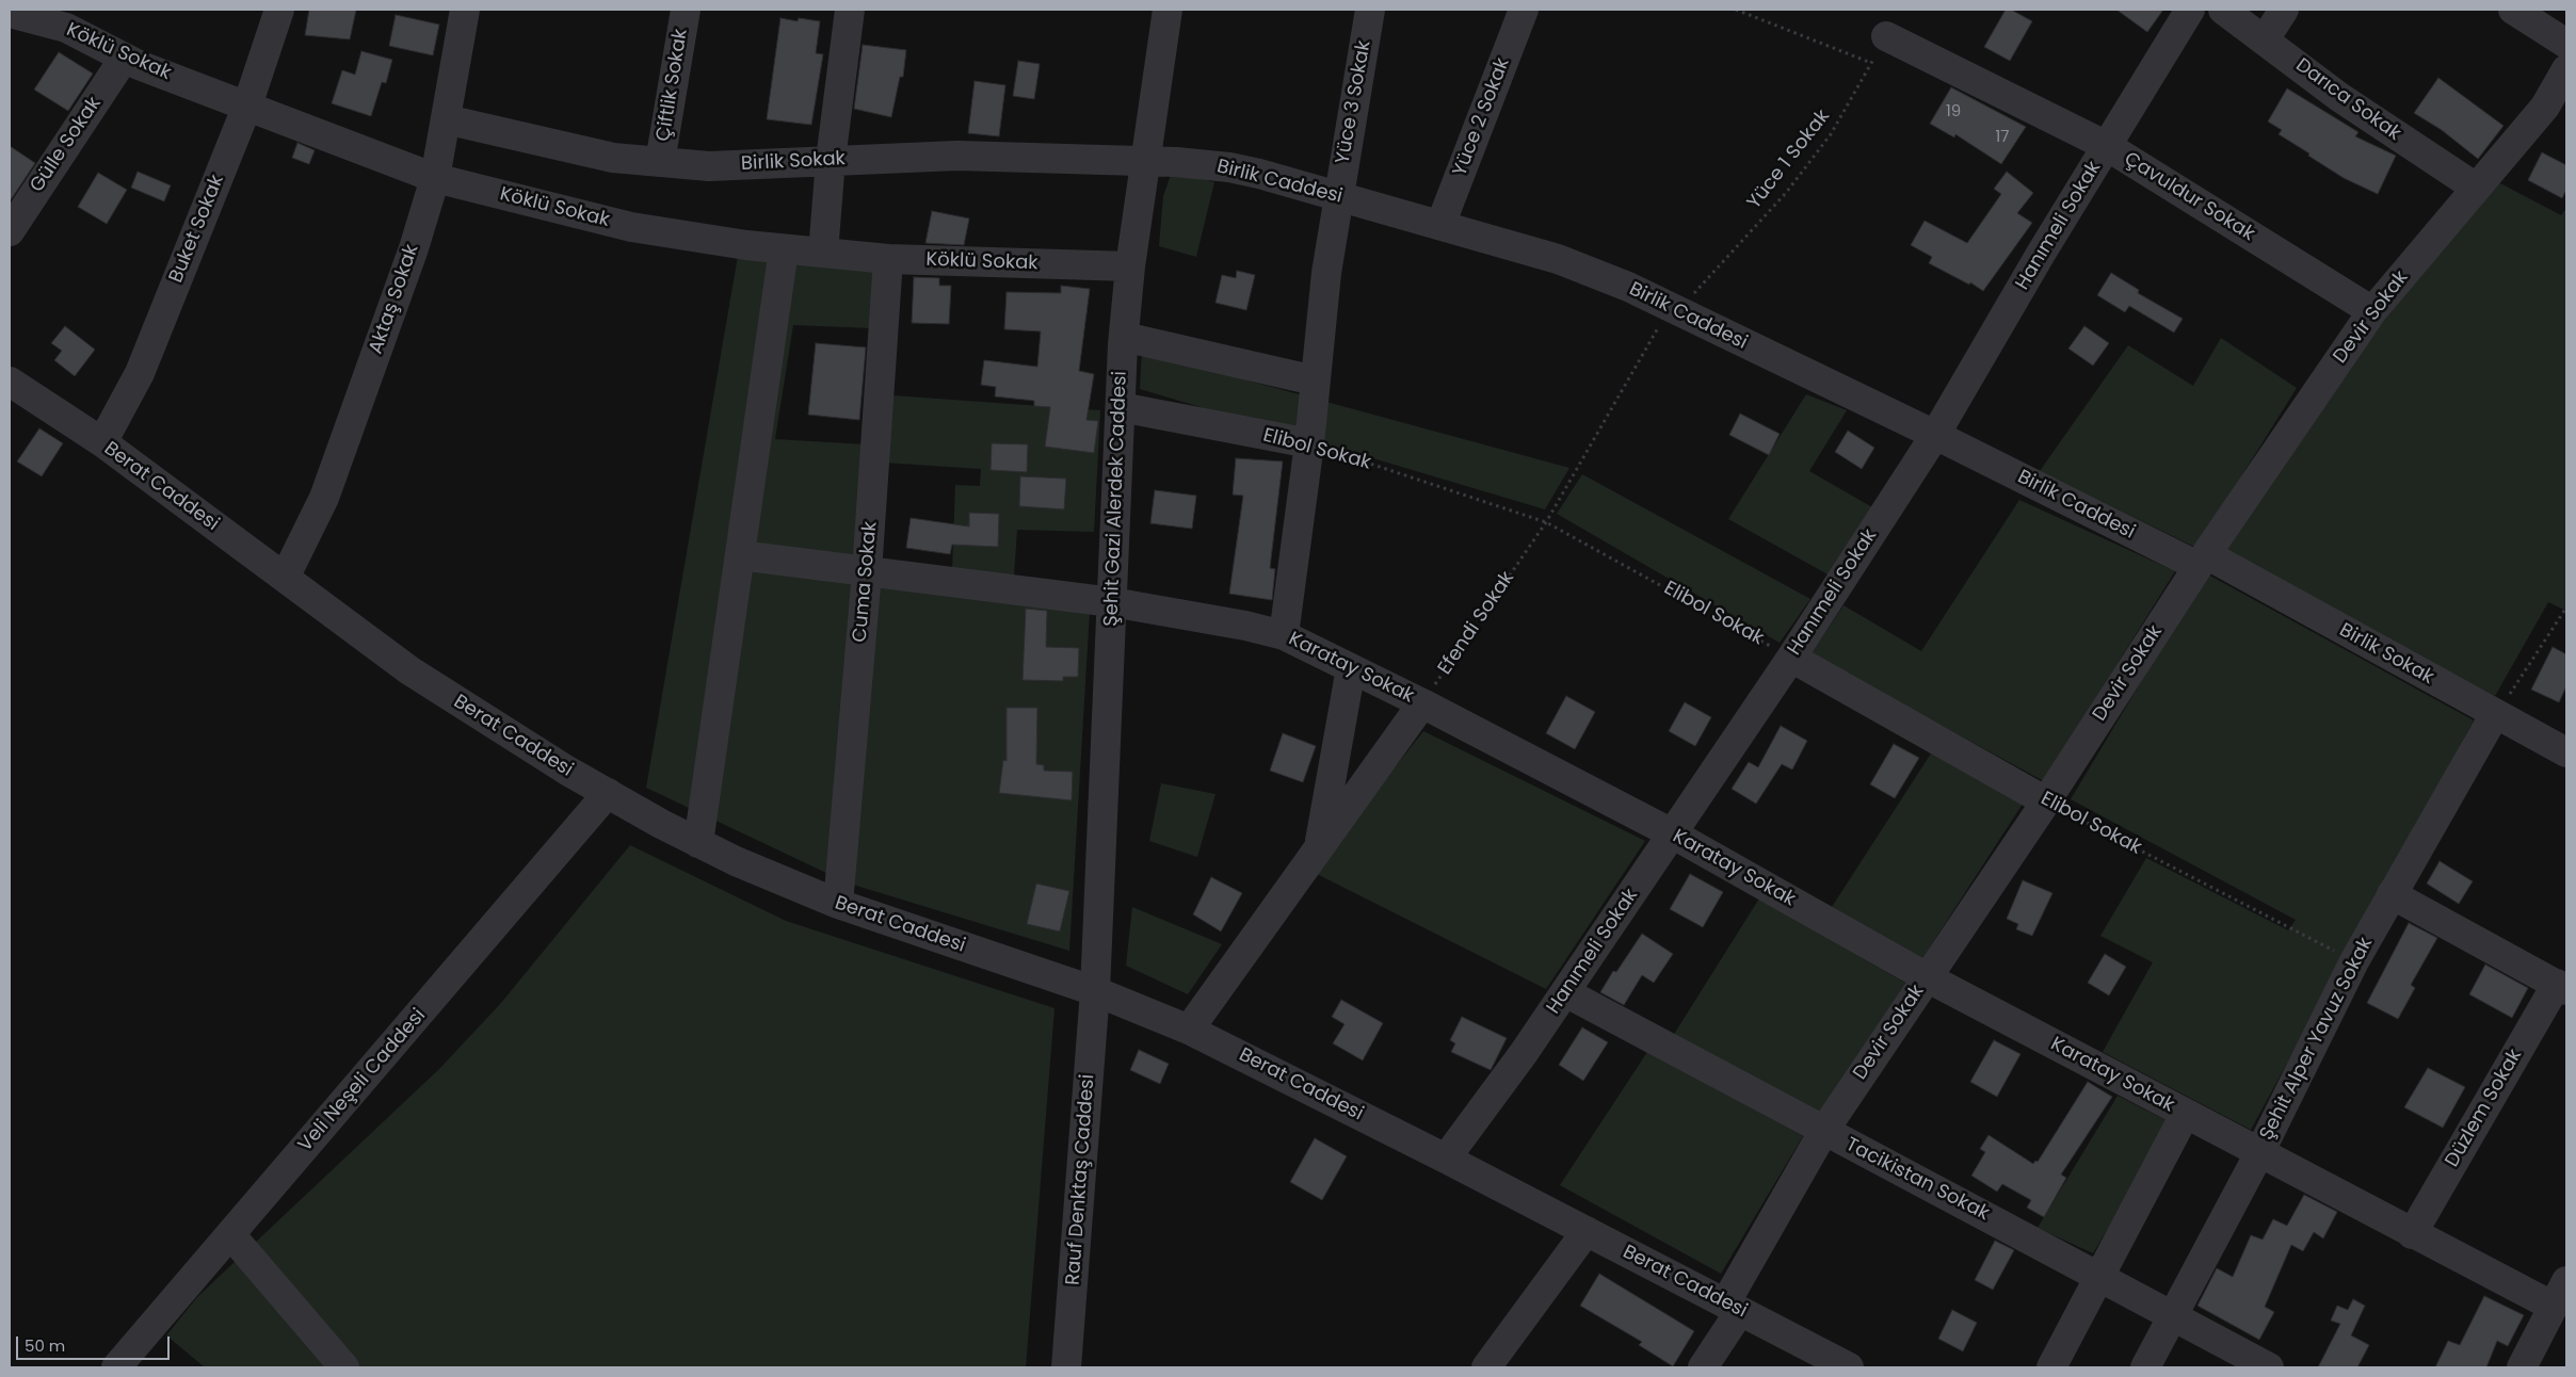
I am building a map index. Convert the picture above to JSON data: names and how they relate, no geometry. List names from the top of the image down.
{
  "streets": {
    "street": [
      "Köklü Sokak",
      "Çiftlik Sokak",
      "Darıca Sokak",
      "Yüce 3 Sokak",
      "Yüce 2 Sokak",
      "Gülle Sokak",
      "Birlik Sokak",
      "Birlik Caddesi",
      "Çavuldur Sokak",
      "Hanımeli Sokak",
      "Buket Sokak",
      "Aktaş Sokak",
      "Devir Sokak",
      "Elibol Sokak",
      "Berat Caddesi",
      "Şehit Gazi Alerdek Caddesi",
      "Cuma Sokak",
      "Karatay Sokak",
      "Şehit Alper Yavuz Sokak",
      "Veli Neşeli Caddesi",
      "Düzlem Sokak",
      "Rauf Denktaş Caddesi",
      "Tacikistan Sokak"
    ],
    "path": ["Yüce 1 Sokak", "Efendi Sokak"]
  },
  "crossings": [
    ["Köklü Sokak", "Gülle Sokak"],
    ["Köklü Sokak", "Buket Sokak"],
    ["Köklü Sokak", "Aktaş Sokak"],
    ["Köklü Sokak", "Şehit Gazi Alerdek Caddesi"],
    ["Köklü Sokak", "Cuma Sokak"],
    ["Çiftlik Sokak", "Birlik Sokak"],
    ["Darıca Sokak", "Devir Sokak"],
    ["Yüce 3 Sokak", "Birlik Caddesi"],
    ["Yüce 3 Sokak", "Elibol Sokak"],
    ["Yüce 3 Sokak", "Karatay Sokak"],
    ["Yüce 2 Sokak", "Birlik Caddesi"],
    ["Yüce 1 Sokak", "Birlik Caddesi"],
    ["Yüce 1 Sokak", "Çavuldur Sokak"],
    ["Yüce 1 Sokak", "Efendi Sokak"],
    ["Birlik Sokak", "Birlik Caddesi"],
    ["Birlik Sokak", "Aktaş Sokak"],
    ["Birlik Sokak", "Devir Sokak"],
    ["Birlik Sokak", "Şehit Gazi Alerdek Caddesi"],
    ["Birlik Sokak", "Şehit Alper Yavuz Sokak"],
    ["Birlik Caddesi", "Hanımeli Sokak"],
    ["Birlik Caddesi", "Devir Sokak"],
    ["Birlik Caddesi", "Şehit Gazi Alerdek Caddesi"],
    ["Birlik Caddesi", "Efendi Sokak"],
    ["Çavuldur Sokak", "Hanımeli Sokak"],
    ["Çavuldur Sokak", "Devir Sokak"],
    ["Hanımeli Sokak", "Elibol Sokak"],
    ["Hanımeli Sokak", "Berat Caddesi"],
    ["Hanımeli Sokak", "Karatay Sokak"],
    ["Hanımeli Sokak", "Tacikistan Sokak"],
    ["Buket Sokak", "Berat Caddesi"],
    ["Aktaş Sokak", "Berat Caddesi"],
    ["Devir Sokak", "Elibol Sokak"],
    ["Devir Sokak", "Berat Caddesi"],
    ["Devir Sokak", "Karatay Sokak"],
    ["Devir Sokak", "Tacikistan Sokak"],
    ["Elibol Sokak", "Şehit Gazi Alerdek Caddesi"],
    ["Elibol Sokak", "Efendi Sokak"],
    ["Elibol Sokak", "Şehit Alper Yavuz Sokak"],
    ["Berat Caddesi", "Şehit Gazi Alerdek Caddesi"],
    ["Berat Caddesi", "Cuma Sokak"],
    ["Berat Caddesi", "Veli Neşeli Caddesi"],
    ["Berat Caddesi", "Rauf Denktaş Caddesi"],
    ["Şehit Gazi Alerdek Caddesi", "Karatay Sokak"],
    ["Şehit Gazi Alerdek Caddesi", "Rauf Denktaş Caddesi"],
    ["Cuma Sokak", "Karatay Sokak"],
    ["Efendi Sokak", "Karatay Sokak"],
    ["Karatay Sokak", "Şehit Alper Yavuz Sokak"],
    ["Karatay Sokak", "Düzlem Sokak"],
    ["Şehit Alper Yavuz Sokak", "Tacikistan Sokak"]
  ],
  "house_numbers": ["19", "17"],
  "scale_bar": "50 m"
}
